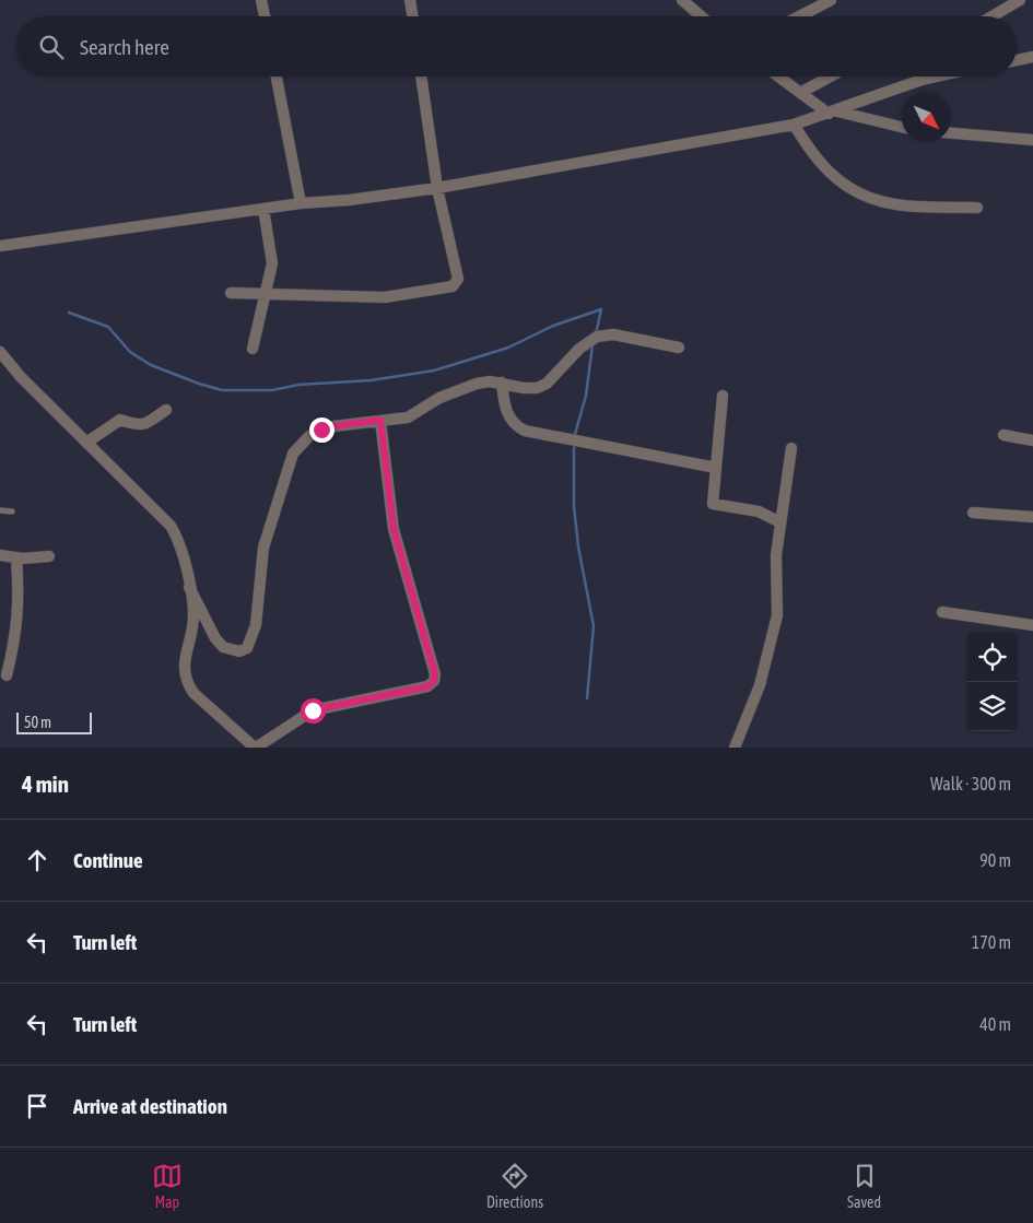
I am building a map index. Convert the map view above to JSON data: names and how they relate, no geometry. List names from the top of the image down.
{
  "scale_bar": "50 m",
  "north": "bottom right",
  "page": {
    "search": "Search here",
    "scale": "50 m",
    "heading": ["4 min", "Walk · 300 m"],
    "list": [
      ["Continue", "90 m"],
      ["Turn left", "170 m"],
      ["Turn left", "40 m"],
      "Arrive at destination"
    ],
    "nav": ["Map", "Directions", "Saved"]
  }
}
